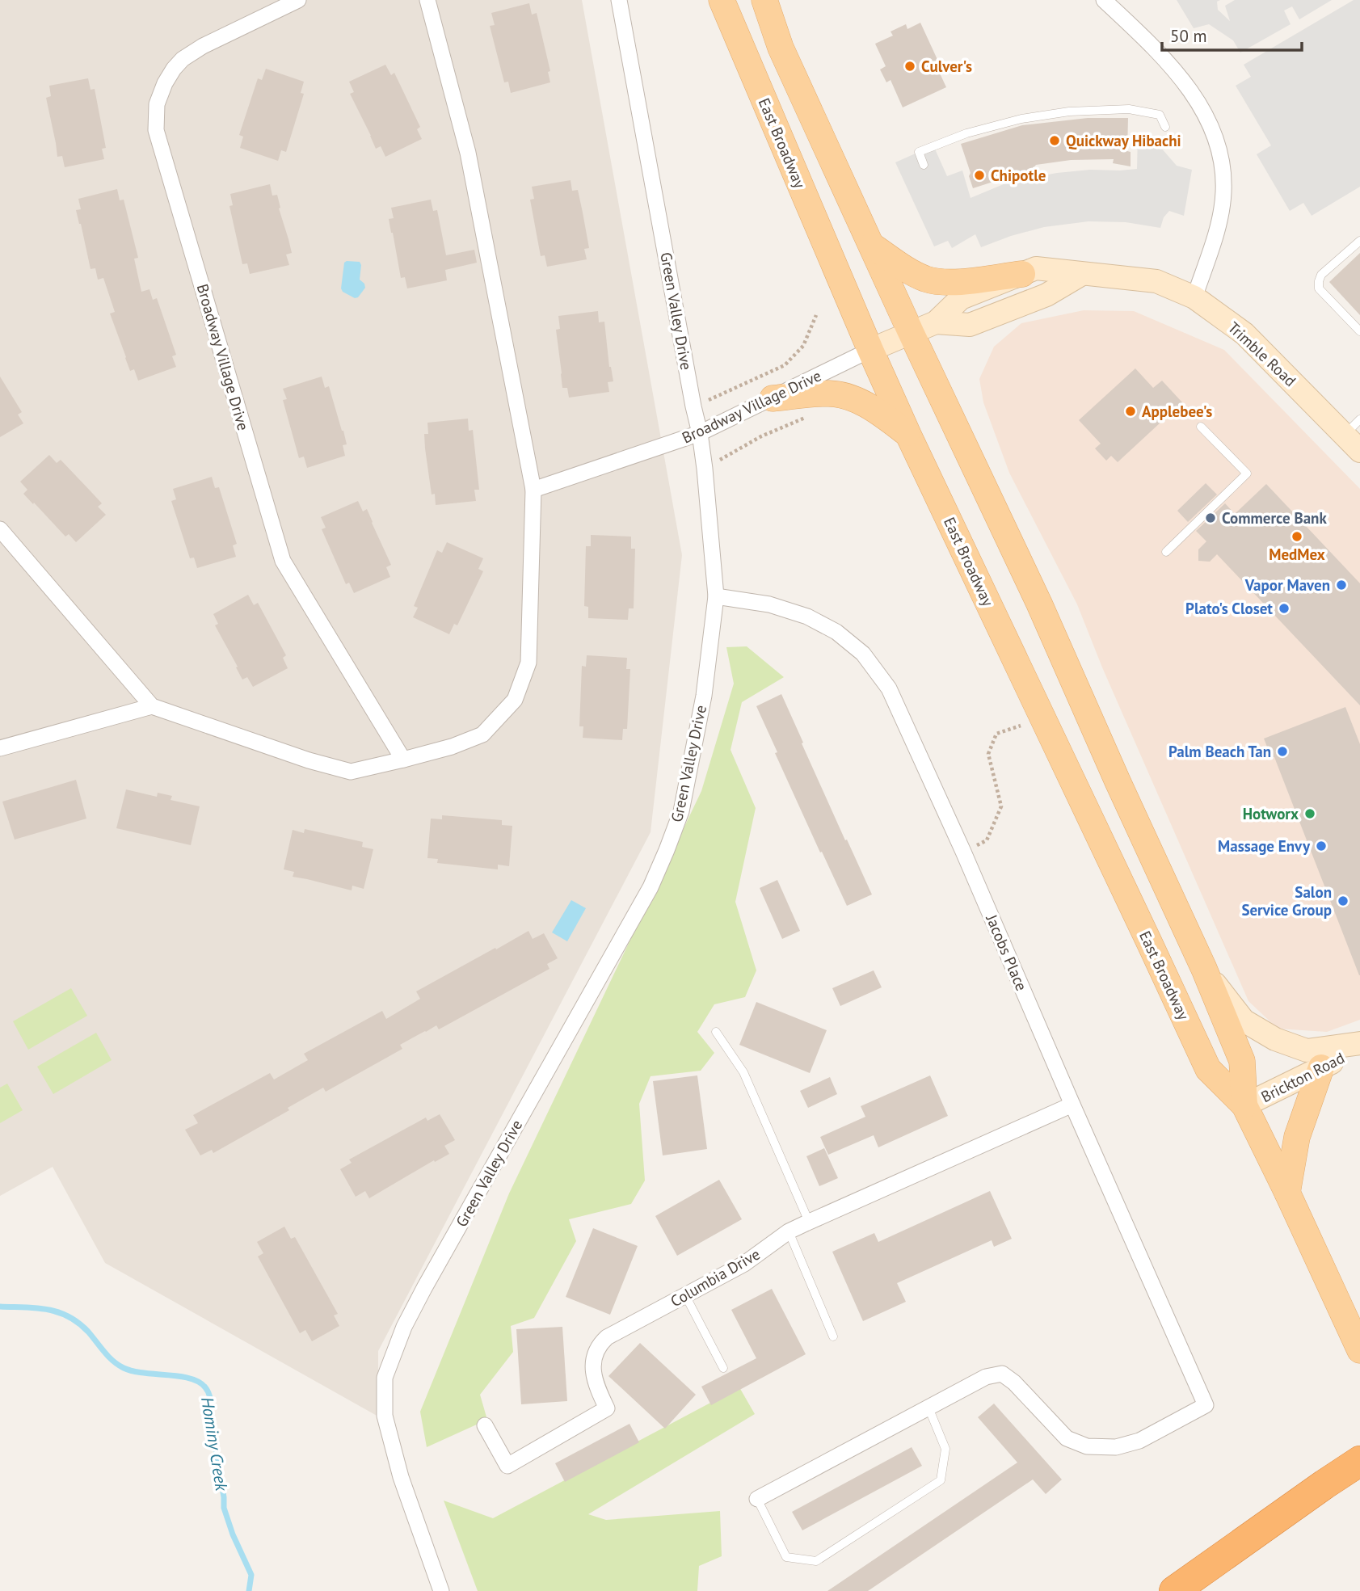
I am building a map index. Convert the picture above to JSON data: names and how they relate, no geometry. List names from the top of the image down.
{
  "streets": {
    "main road": ["East Broadway"],
    "street": [
      "Green Valley Drive",
      "Trimble Road",
      "Broadway Village Drive",
      "Jacobs Place",
      "Brickton Road",
      "Columbia Drive"
    ]
  },
  "crossings": [
    ["East Broadway", "Trimble Road"],
    ["East Broadway", "Broadway Village Drive"],
    ["East Broadway", "Brickton Road"],
    ["Green Valley Drive", "Broadway Village Drive"],
    ["Green Valley Drive", "Jacobs Place"],
    ["Trimble Road", "Broadway Village Drive"],
    ["Jacobs Place", "Columbia Drive"]
  ],
  "water": ["Hominy Creek"],
  "places": [
    "Culver's",
    "Quickway Hibachi",
    "Chipotle",
    "Applebee's",
    "Commerce Bank",
    "MedMex",
    "Vapor Maven",
    "Plato's Closet",
    "Palm Beach Tan",
    "Hotworx",
    "Massage Envy",
    "Salon Service Group"
  ],
  "scale_bar": "50 m"
}
